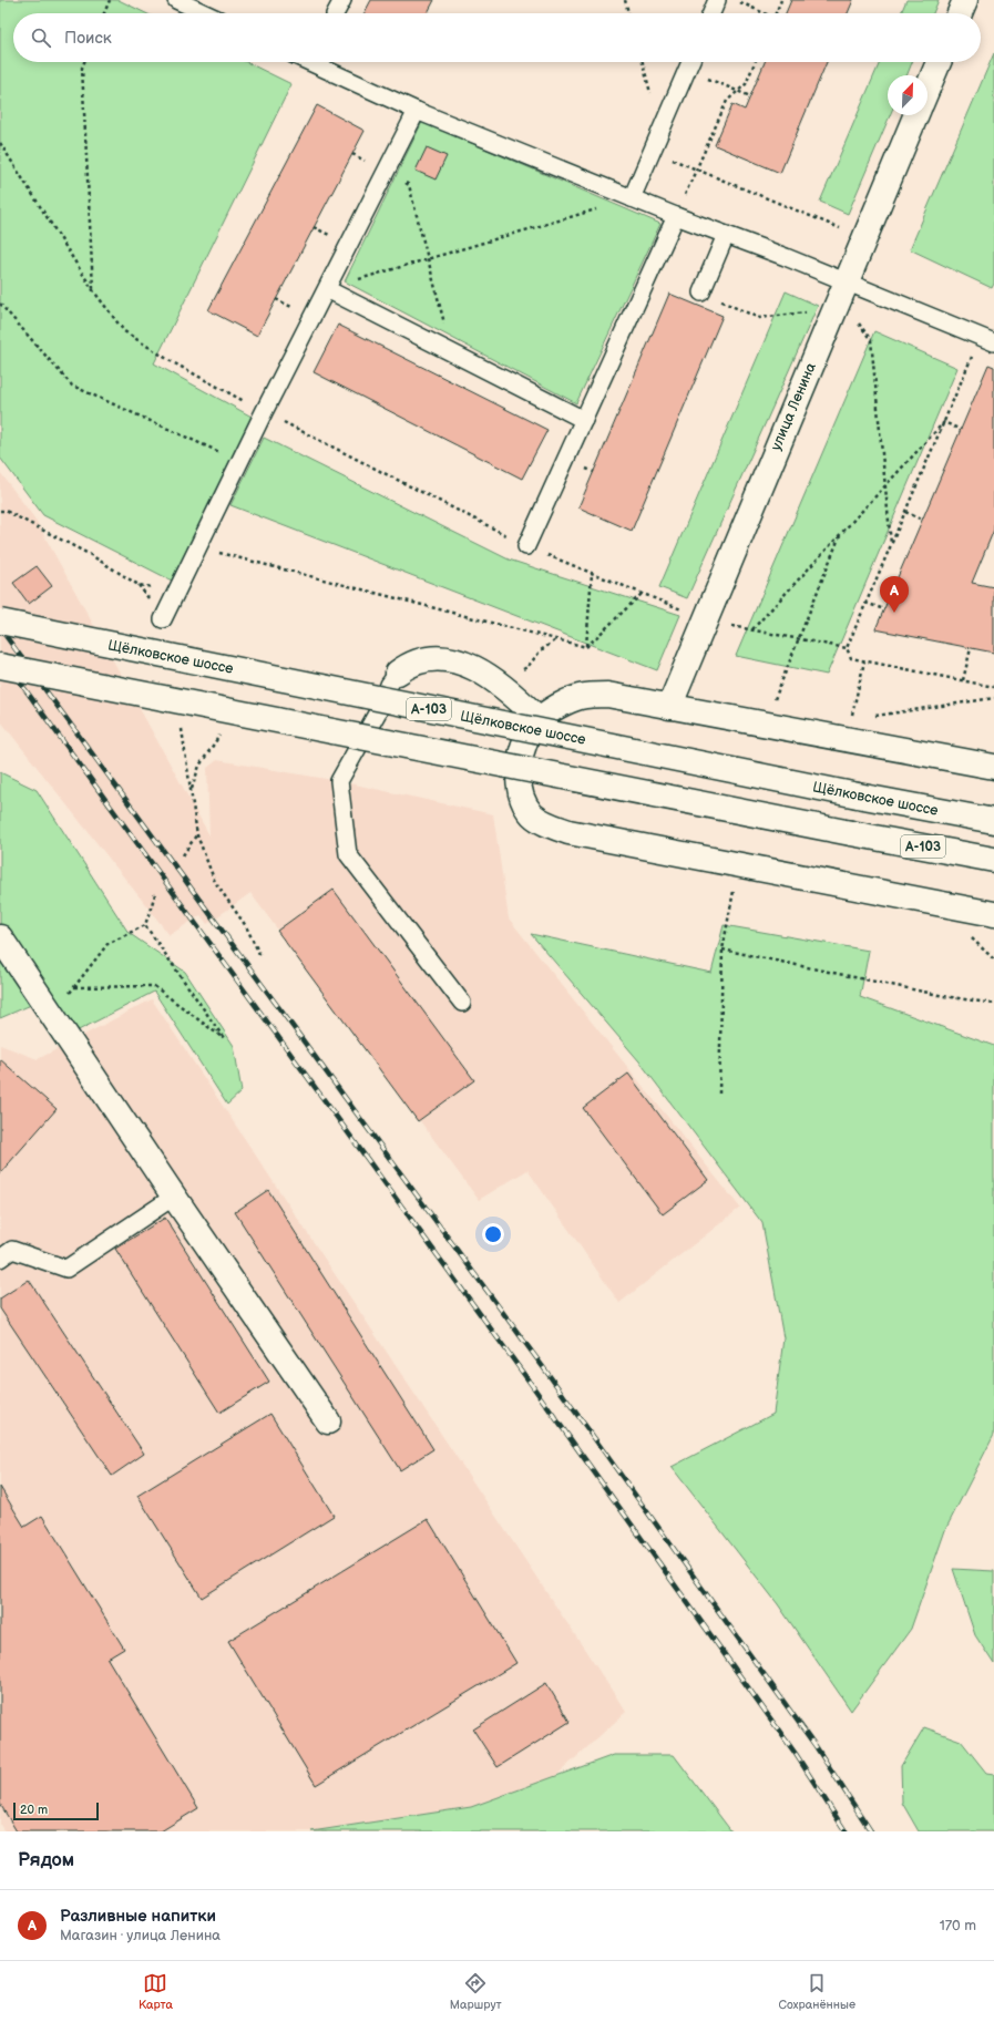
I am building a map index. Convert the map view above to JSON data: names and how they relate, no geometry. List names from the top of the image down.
{
  "streets": {
    "street": ["улица Ленина", "Щёлковское шоссе", "А-103"]
  },
  "scale_bar": "20 m",
  "north": "top right",
  "page": {
    "search": "Поиск",
    "pins": "A",
    "scale": "20 m",
    "heading": "Рядом",
    "list": [
      {
        "mark": "A",
        "name": "Разливные напитки",
        "note": "Магазин · улица Ленина",
        "value": "170 m"
      }
    ],
    "nav": ["Карта", "Маршрут", "Сохранённые"]
  }
}
